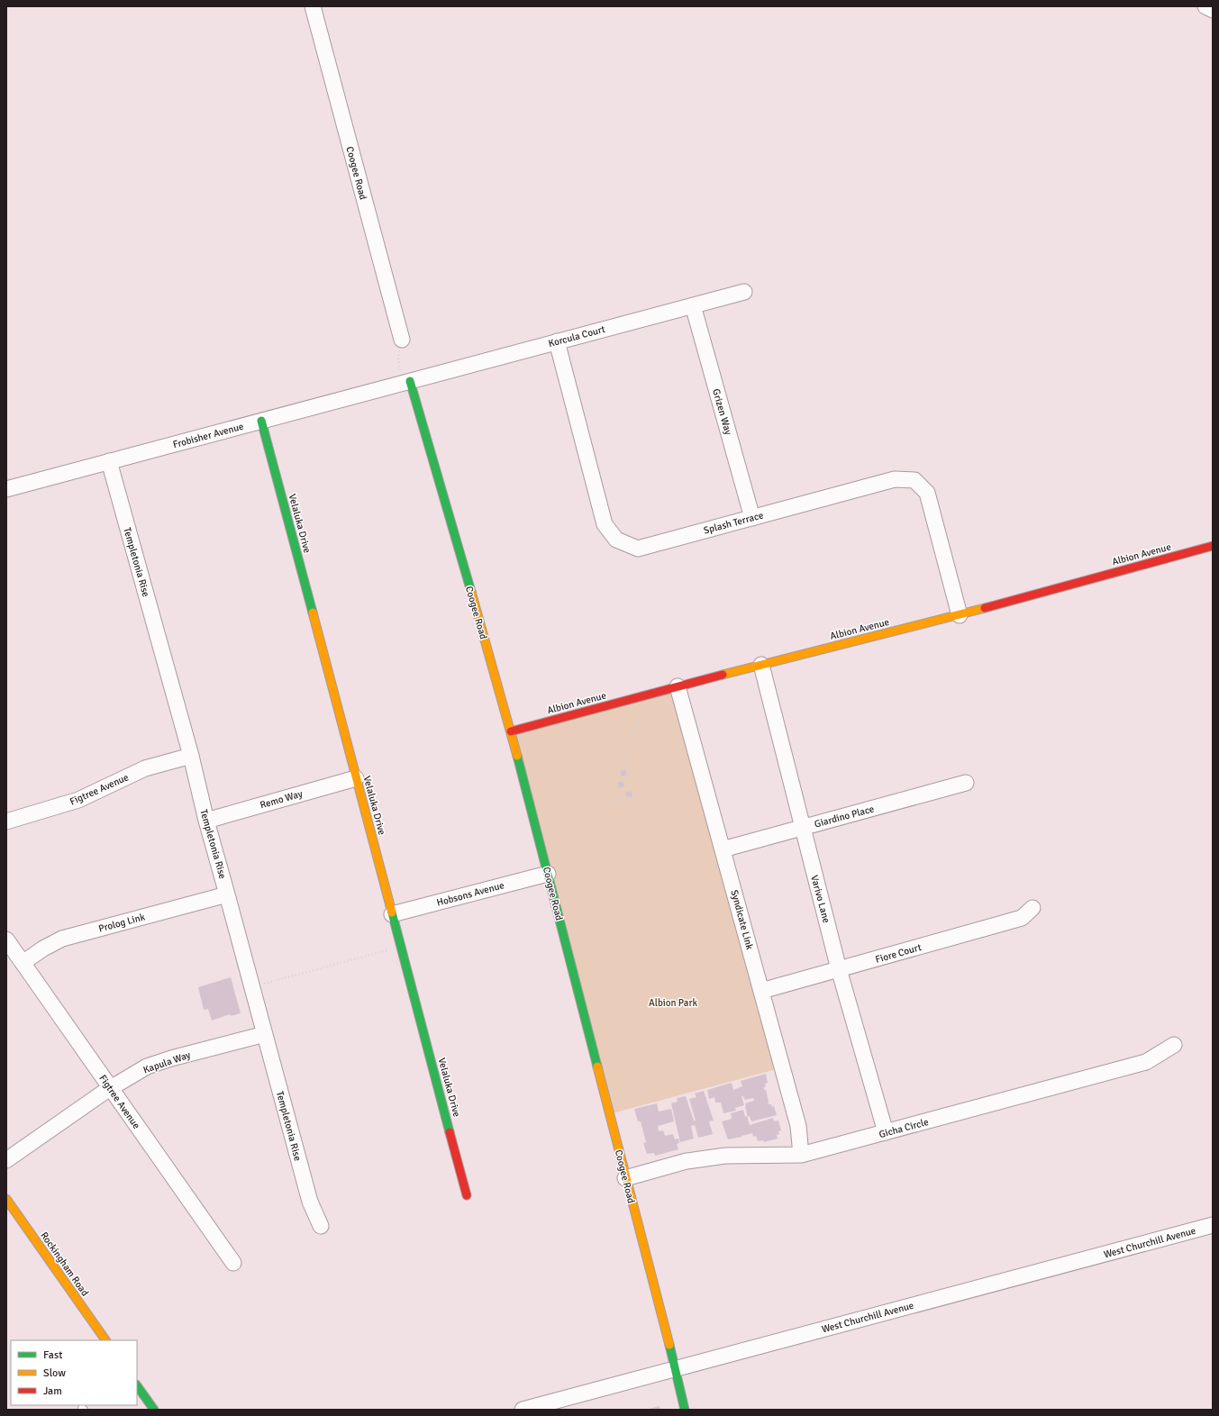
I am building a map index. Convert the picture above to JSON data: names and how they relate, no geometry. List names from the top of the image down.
{
  "streets": {
    "street": [
      "Coogee Road",
      "Korcula Court",
      "Grizen Way",
      "Frobisher Avenue",
      "Splash Terrace",
      "Velaluka Drive",
      "Albion Avenue",
      "Templetonia Rise",
      "Figtree Avenue",
      "Remo Way",
      "Giardino Place",
      "Hobsons Avenue",
      "Varivo Lane",
      "Syndicate Link",
      "Prolog Link",
      "Fiore Court",
      "Kapula Way",
      "Gicha Circle",
      "West Churchill Avenue",
      "Rockingham Road"
    ]
  },
  "crossings": [
    ["Coogee Road", "Korcula Court"],
    ["Coogee Road", "Frobisher Avenue"],
    ["Coogee Road", "Albion Avenue"],
    ["Coogee Road", "Hobsons Avenue"],
    ["Coogee Road", "Gicha Circle"],
    ["Coogee Road", "West Churchill Avenue"],
    ["Korcula Court", "Grizen Way"],
    ["Korcula Court", "Frobisher Avenue"],
    ["Korcula Court", "Splash Terrace"],
    ["Grizen Way", "Splash Terrace"],
    ["Frobisher Avenue", "Velaluka Drive"],
    ["Frobisher Avenue", "Templetonia Rise"],
    ["Splash Terrace", "Albion Avenue"],
    ["Velaluka Drive", "Remo Way"],
    ["Velaluka Drive", "Hobsons Avenue"],
    ["Albion Avenue", "Varivo Lane"],
    ["Albion Avenue", "Syndicate Link"],
    ["Templetonia Rise", "Figtree Avenue"],
    ["Templetonia Rise", "Remo Way"],
    ["Templetonia Rise", "Prolog Link"],
    ["Templetonia Rise", "Kapula Way"],
    ["Figtree Avenue", "Prolog Link"],
    ["Figtree Avenue", "Kapula Way"],
    ["Giardino Place", "Varivo Lane"],
    ["Giardino Place", "Syndicate Link"],
    ["Varivo Lane", "Fiore Court"],
    ["Varivo Lane", "Gicha Circle"],
    ["Syndicate Link", "Fiore Court"],
    ["Syndicate Link", "Gicha Circle"]
  ],
  "parks": ["Albion Park"],
  "legend": ["Fast", "Slow", "Jam"]
}
